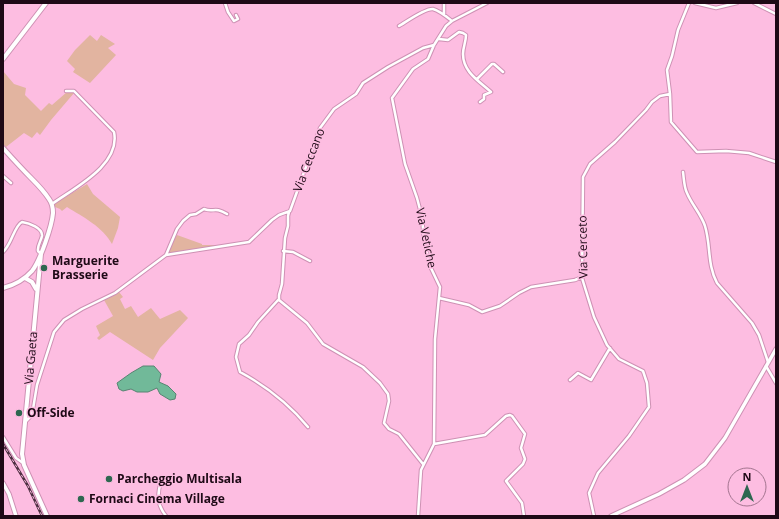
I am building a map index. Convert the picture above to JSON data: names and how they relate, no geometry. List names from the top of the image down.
{
  "streets": {
    "main road": ["Via Gaeta"],
    "street": ["Via Ceccano", "Via Vetiche", "Via Cerceto"]
  },
  "crossings": [
    ["Via Ceccano", "Via Vetiche"]
  ],
  "places": [
    "Marguerite Brasserie",
    "Off-Side",
    "Parcheggio Multisala",
    "Fornaci Cinema Village"
  ],
  "north": "top"
}
